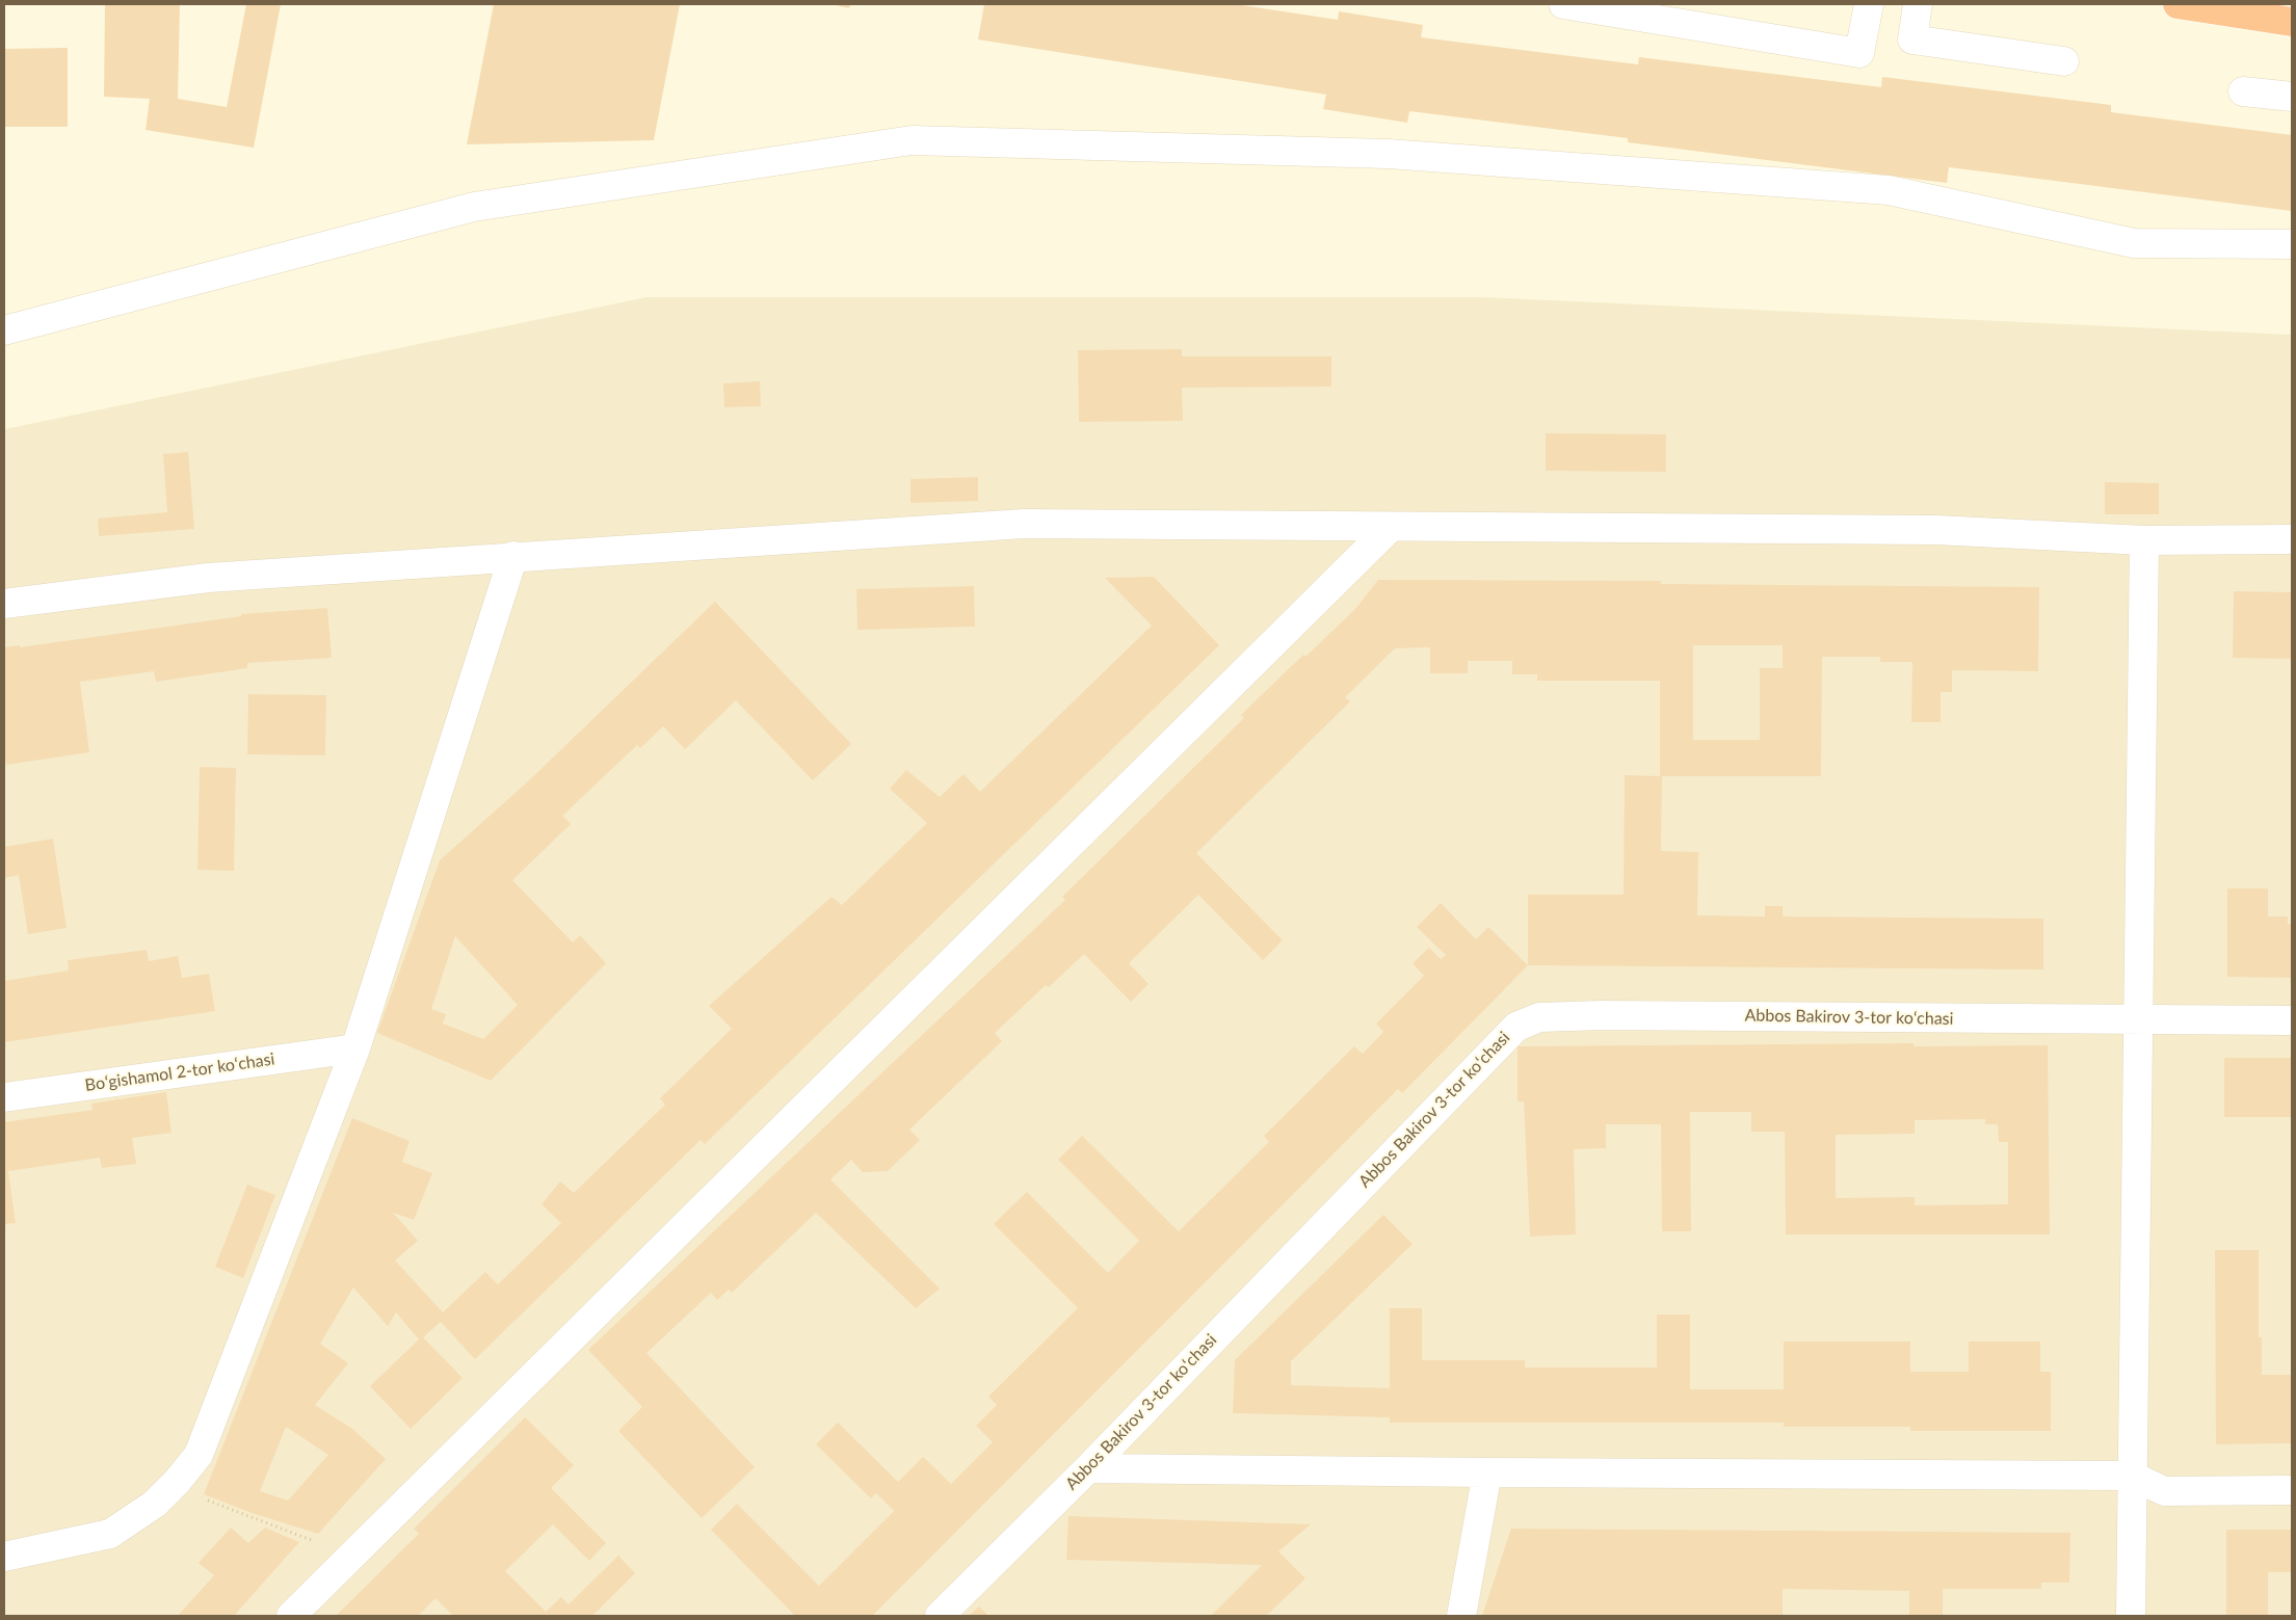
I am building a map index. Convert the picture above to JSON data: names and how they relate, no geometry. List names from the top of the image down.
{
  "streets": {
    "street": ["Abbos Bakirov 3-tor koʻchasi", "Boʻgishamol 2-tor koʻchasi"]
  }
}
